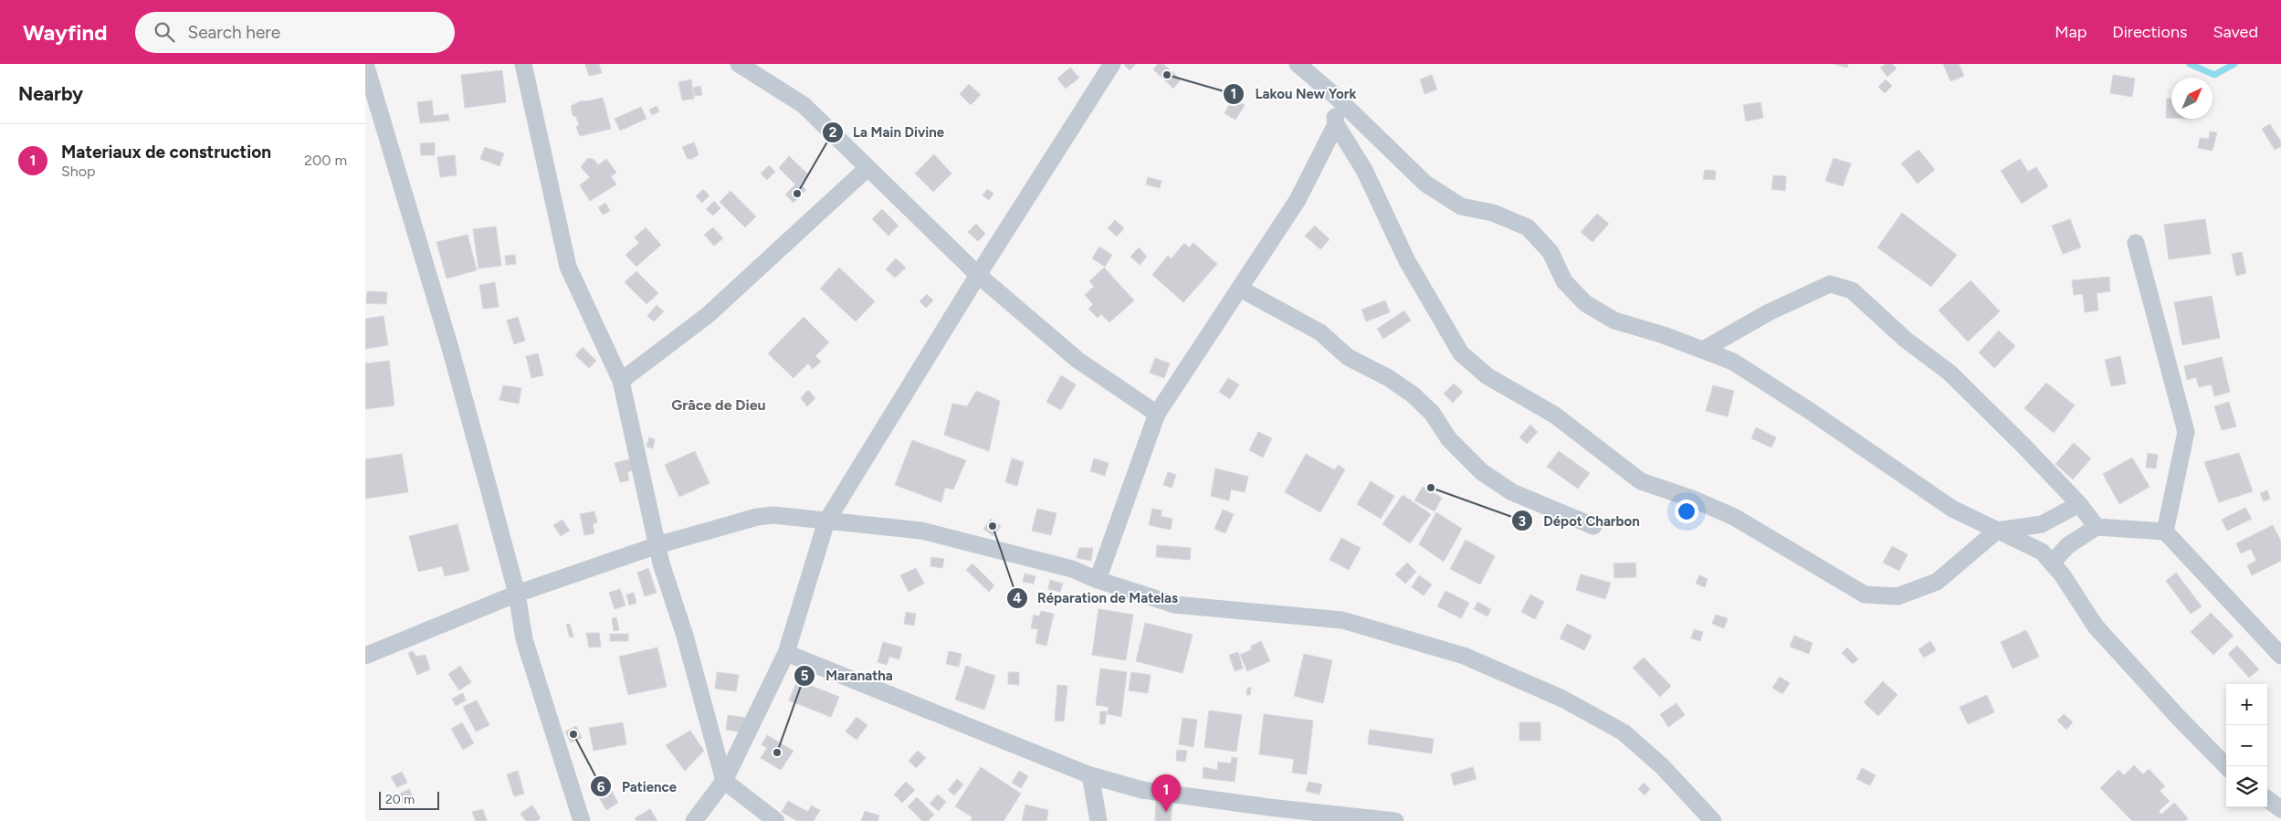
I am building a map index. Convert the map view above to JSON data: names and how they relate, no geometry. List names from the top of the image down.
{
  "districts": ["Grâce de Dieu"],
  "places": [
    "Lakou New York",
    "La Main Divine",
    "Dépot Charbon",
    "Réparation de Matelas",
    "Patience",
    "Maranatha"
  ],
  "scale_bar": "20 m",
  "north": "top right",
  "page": {
    "header": "Wayfind",
    "search": "Search here",
    "nav": ["Map", "Directions", "Saved"],
    "heading": "Nearby",
    "list": [
      {
        "mark": "1",
        "name": "Materiaux de construction",
        "note": "Shop",
        "value": "200 m"
      }
    ],
    "map_buttons": ["+", "−"],
    "pins": "1",
    "scale": "20 m"
  }
}
